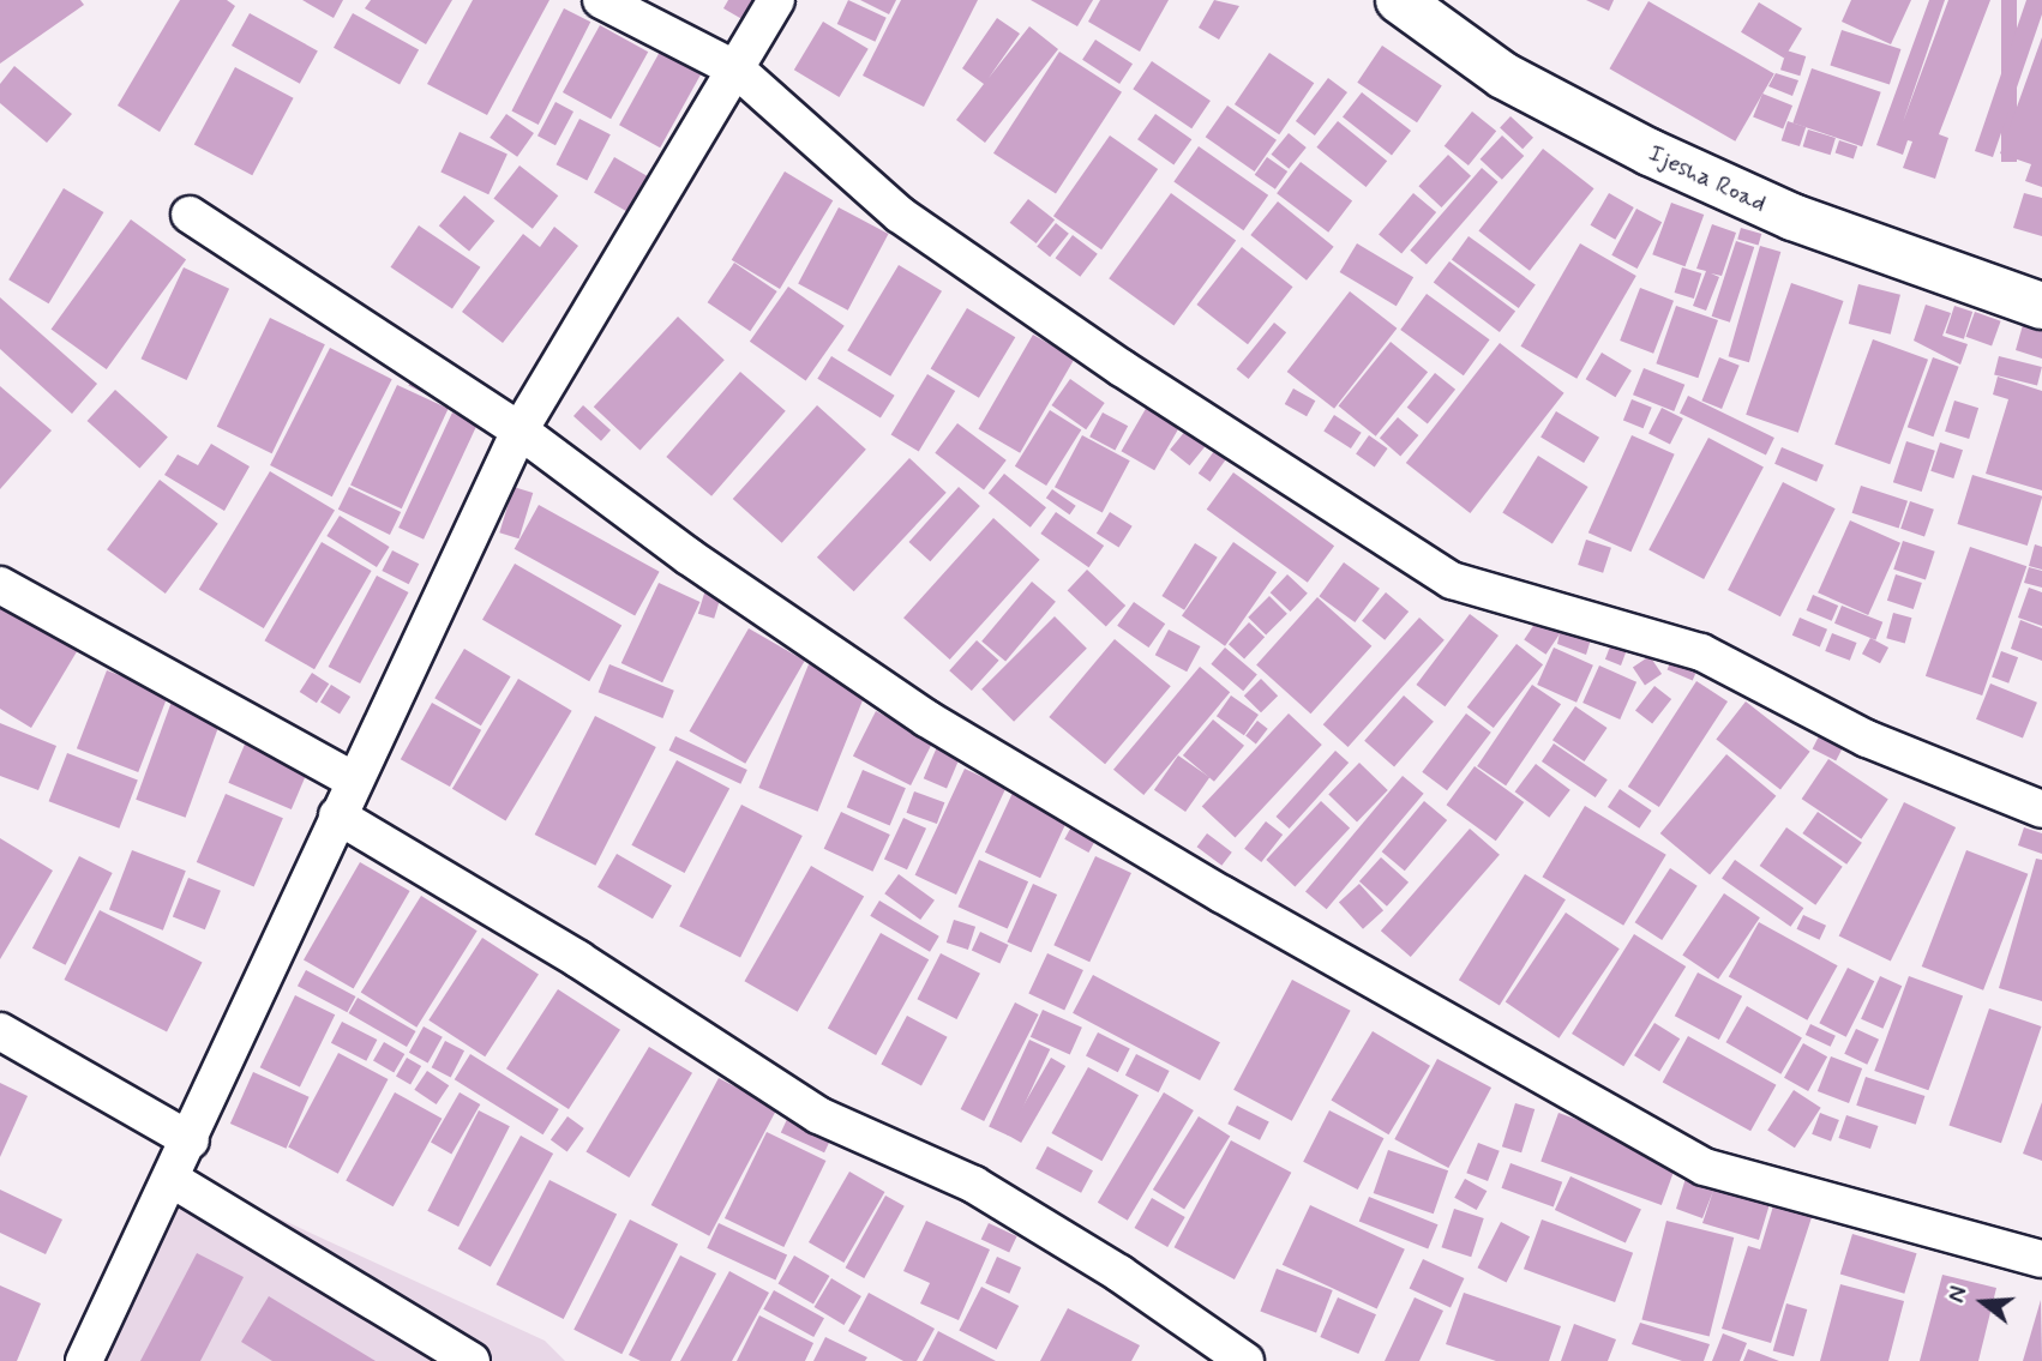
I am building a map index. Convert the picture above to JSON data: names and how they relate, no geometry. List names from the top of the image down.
{
  "streets": {
    "main road": ["Ijesha Road"]
  },
  "north": "left"
}
